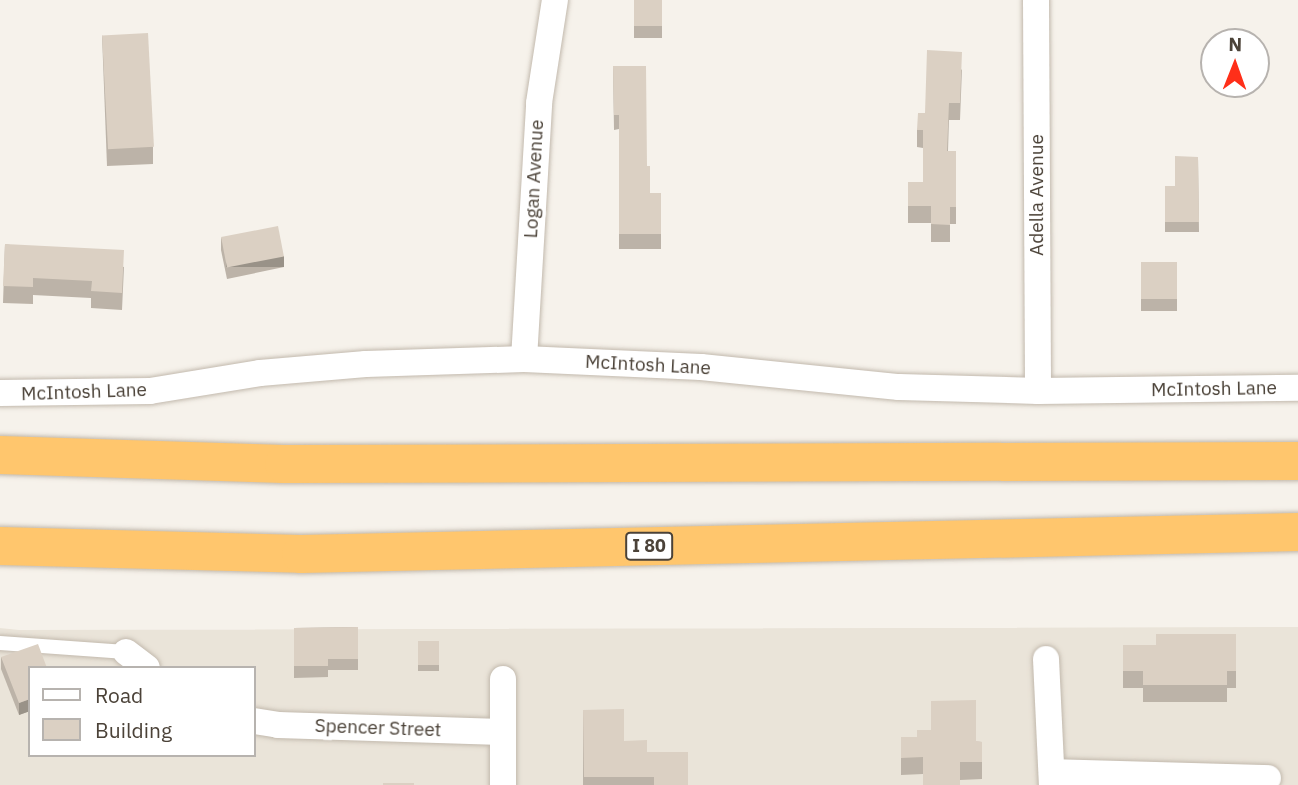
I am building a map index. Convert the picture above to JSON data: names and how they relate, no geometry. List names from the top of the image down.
{
  "streets": {
    "highway": ["I 80"],
    "street": [
      "Logan Avenue",
      "Adella Avenue",
      "McIntosh Lane",
      "Spencer Street"
    ]
  },
  "crossings": [
    ["Logan Avenue", "McIntosh Lane"],
    ["Adella Avenue", "McIntosh Lane"]
  ],
  "legend": ["Road", "Building"],
  "north": "top"
}
